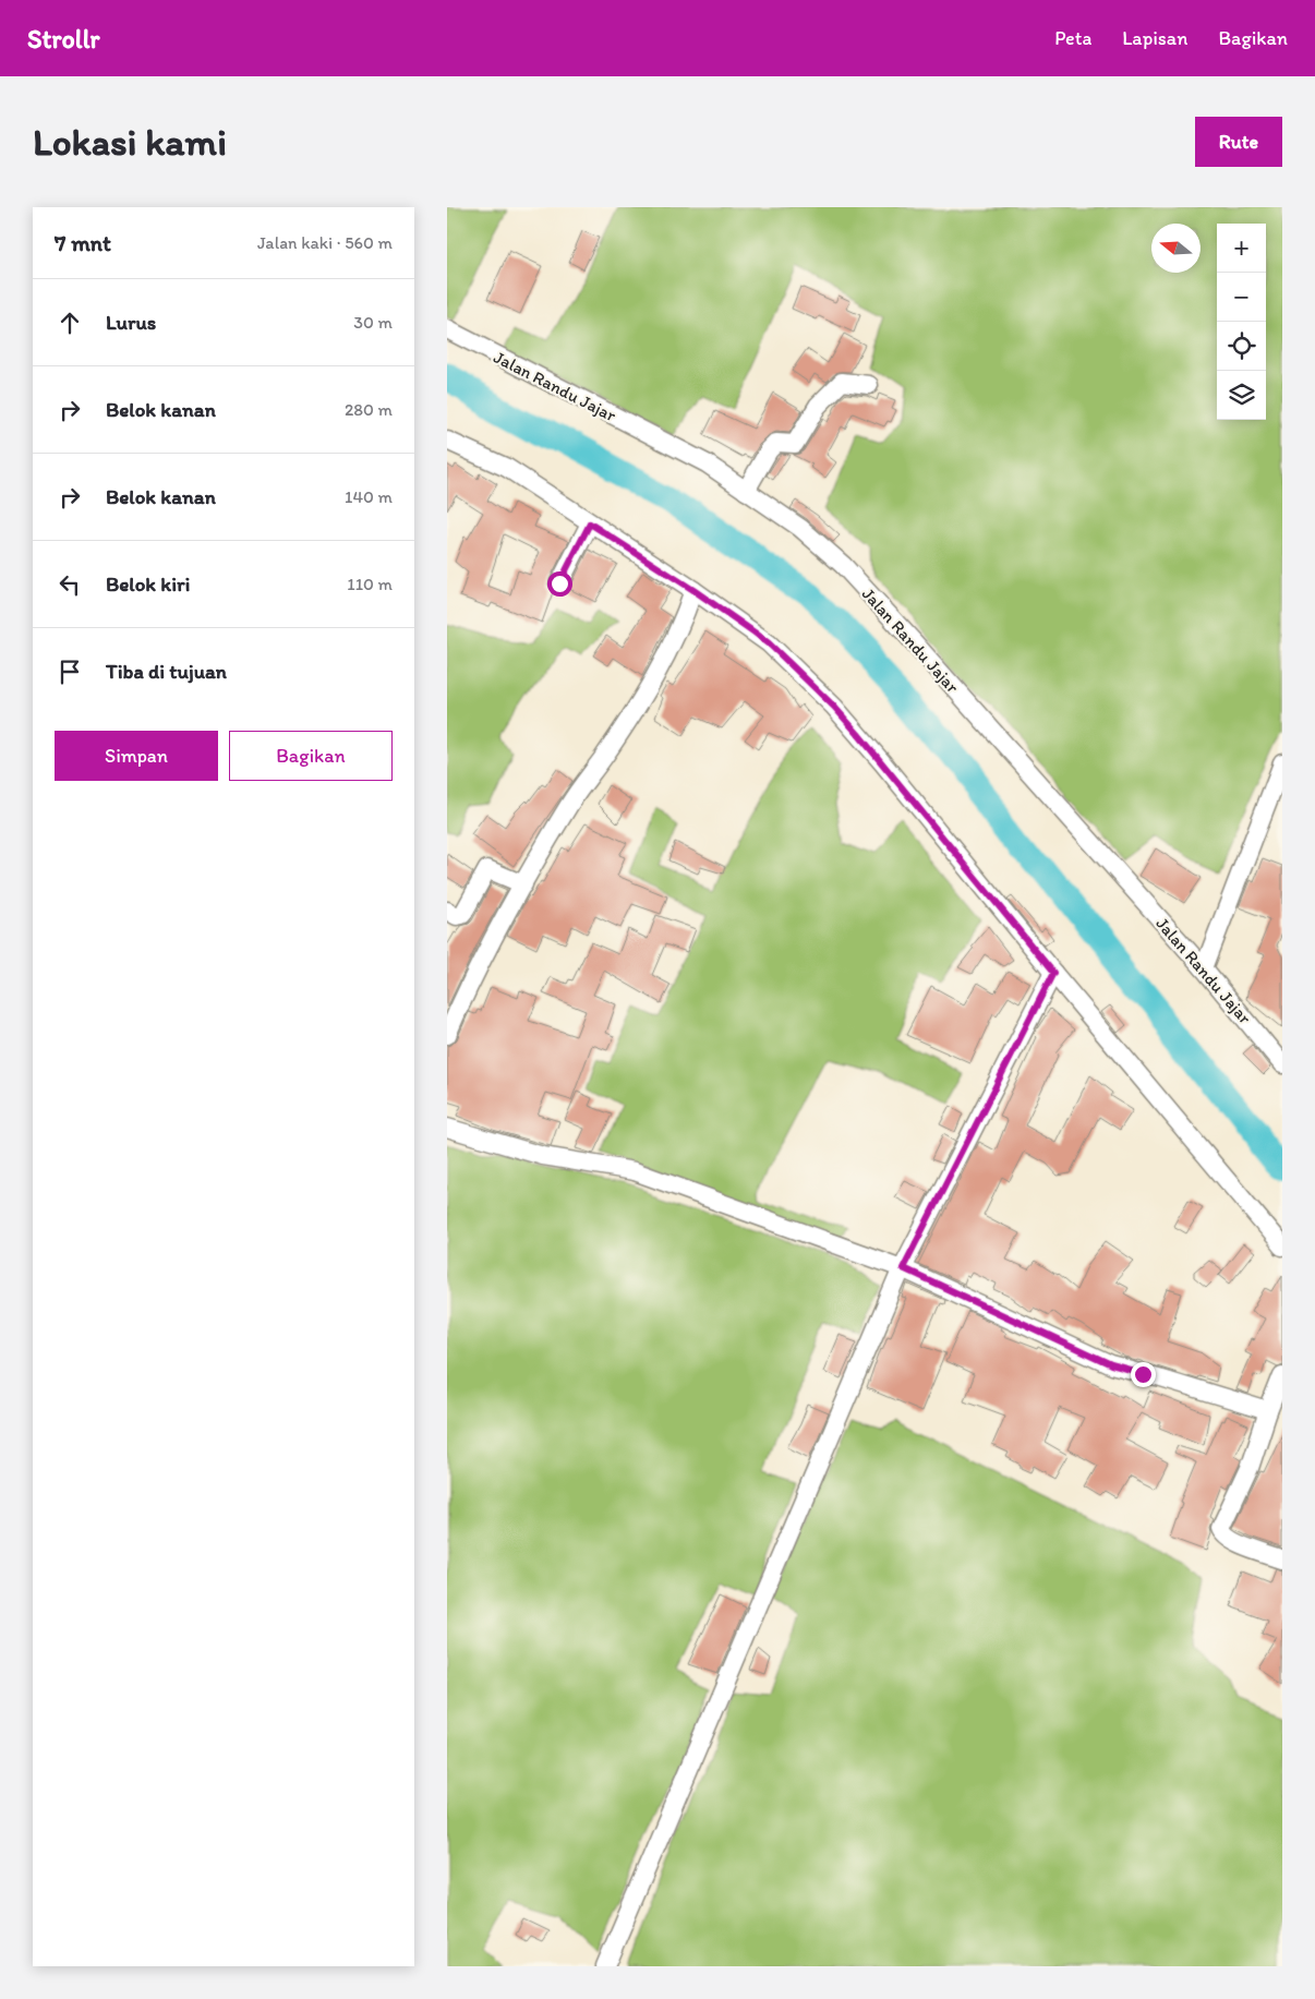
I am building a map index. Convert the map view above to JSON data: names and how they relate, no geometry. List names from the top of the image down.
{
  "streets": {
    "street": ["Jalan Randu Jajar"]
  },
  "north": "left",
  "page": {
    "header": "Strollr",
    "nav": ["Peta", "Lapisan", "Bagikan"],
    "buttons": [
      "Rute",
      ["Simpan", "Bagikan"]
    ],
    "title": "Lokasi kami",
    "heading": ["7 mnt", "Jalan kaki · 560 m"],
    "map_buttons": ["+", "−"],
    "list": [
      ["Lurus", "30 m"],
      ["Belok kanan", "280 m"],
      ["Belok kanan", "140 m"],
      ["Belok kiri", "110 m"],
      "Tiba di tujuan"
    ]
  }
}
